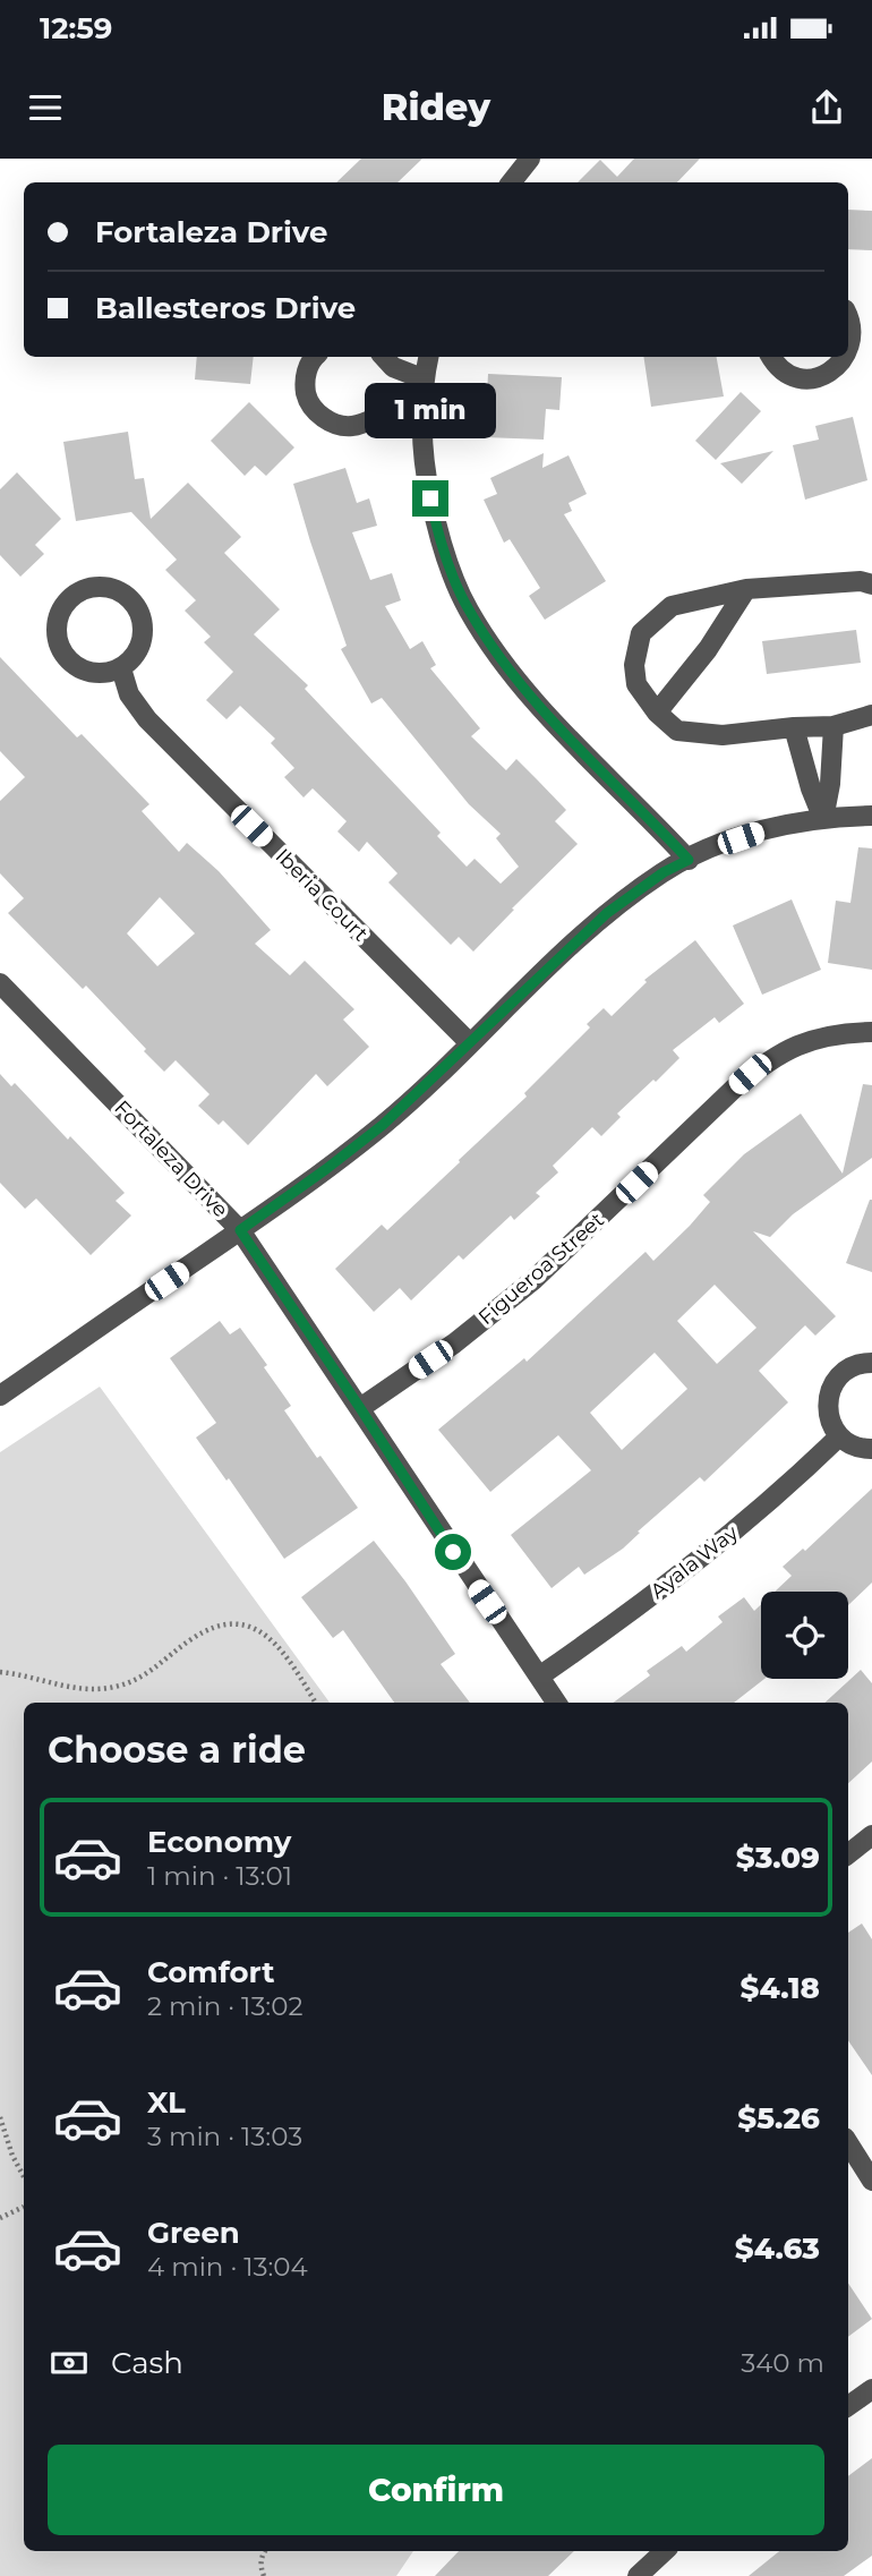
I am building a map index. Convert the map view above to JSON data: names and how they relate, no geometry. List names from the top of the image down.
{
  "streets": {
    "street": [
      "Iberia Court",
      "Fortaleza Drive",
      "Figueroa Street",
      "Ayala Way"
    ]
  },
  "crossings": [
    ["Fortaleza Drive", "Figueroa Street"],
    ["Fortaleza Drive", "Ayala Way"]
  ],
  "page": {
    "status": "12:59",
    "header": "Ridey",
    "banner": ["Fortaleza Drive", "Ballesteros Drive"],
    "bubble": "1 min",
    "heading": "Choose a ride",
    "list": [
      {
        "name": "Economy",
        "note": "1 min · 13:01",
        "value": "$3.09"
      },
      {
        "name": "Comfort",
        "note": "2 min · 13:02",
        "value": "$4.18"
      },
      {
        "name": "XL",
        "note": "3 min · 13:03",
        "value": "$5.26"
      },
      {
        "name": "Green",
        "note": "4 min · 13:04",
        "value": "$4.63"
      }
    ],
    "pay": ["Cash", "340 m"],
    "buttons": "Confirm"
  }
}
